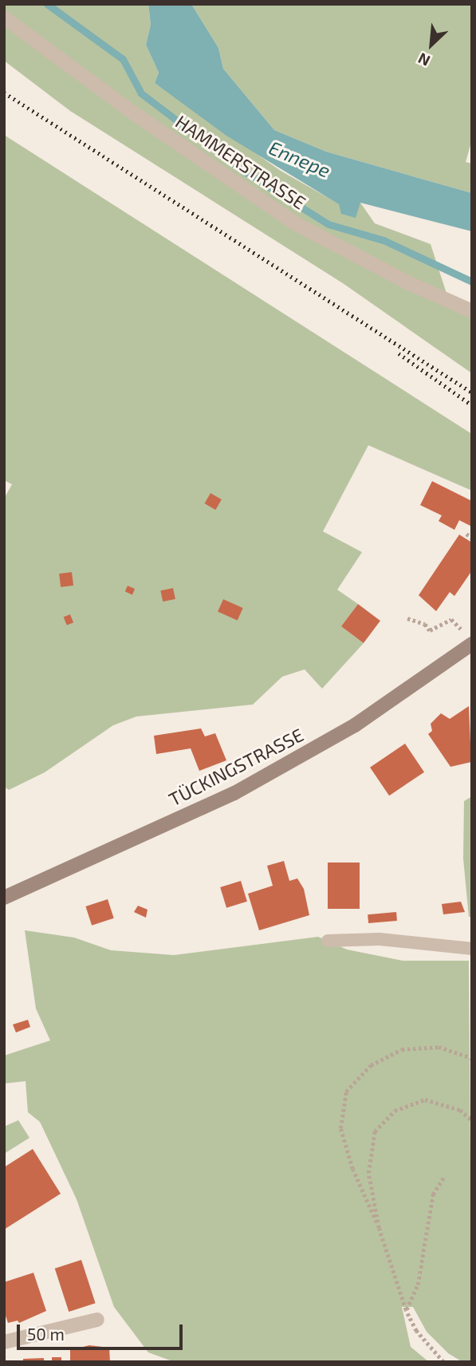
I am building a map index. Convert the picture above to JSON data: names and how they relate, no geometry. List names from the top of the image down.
{
  "streets": {
    "street": ["HAMMERSTRASSE", "TÜCKINGSTRASSE"]
  },
  "water": ["Ennepe"],
  "scale_bar": "50 m",
  "north": "bottom left"
}
